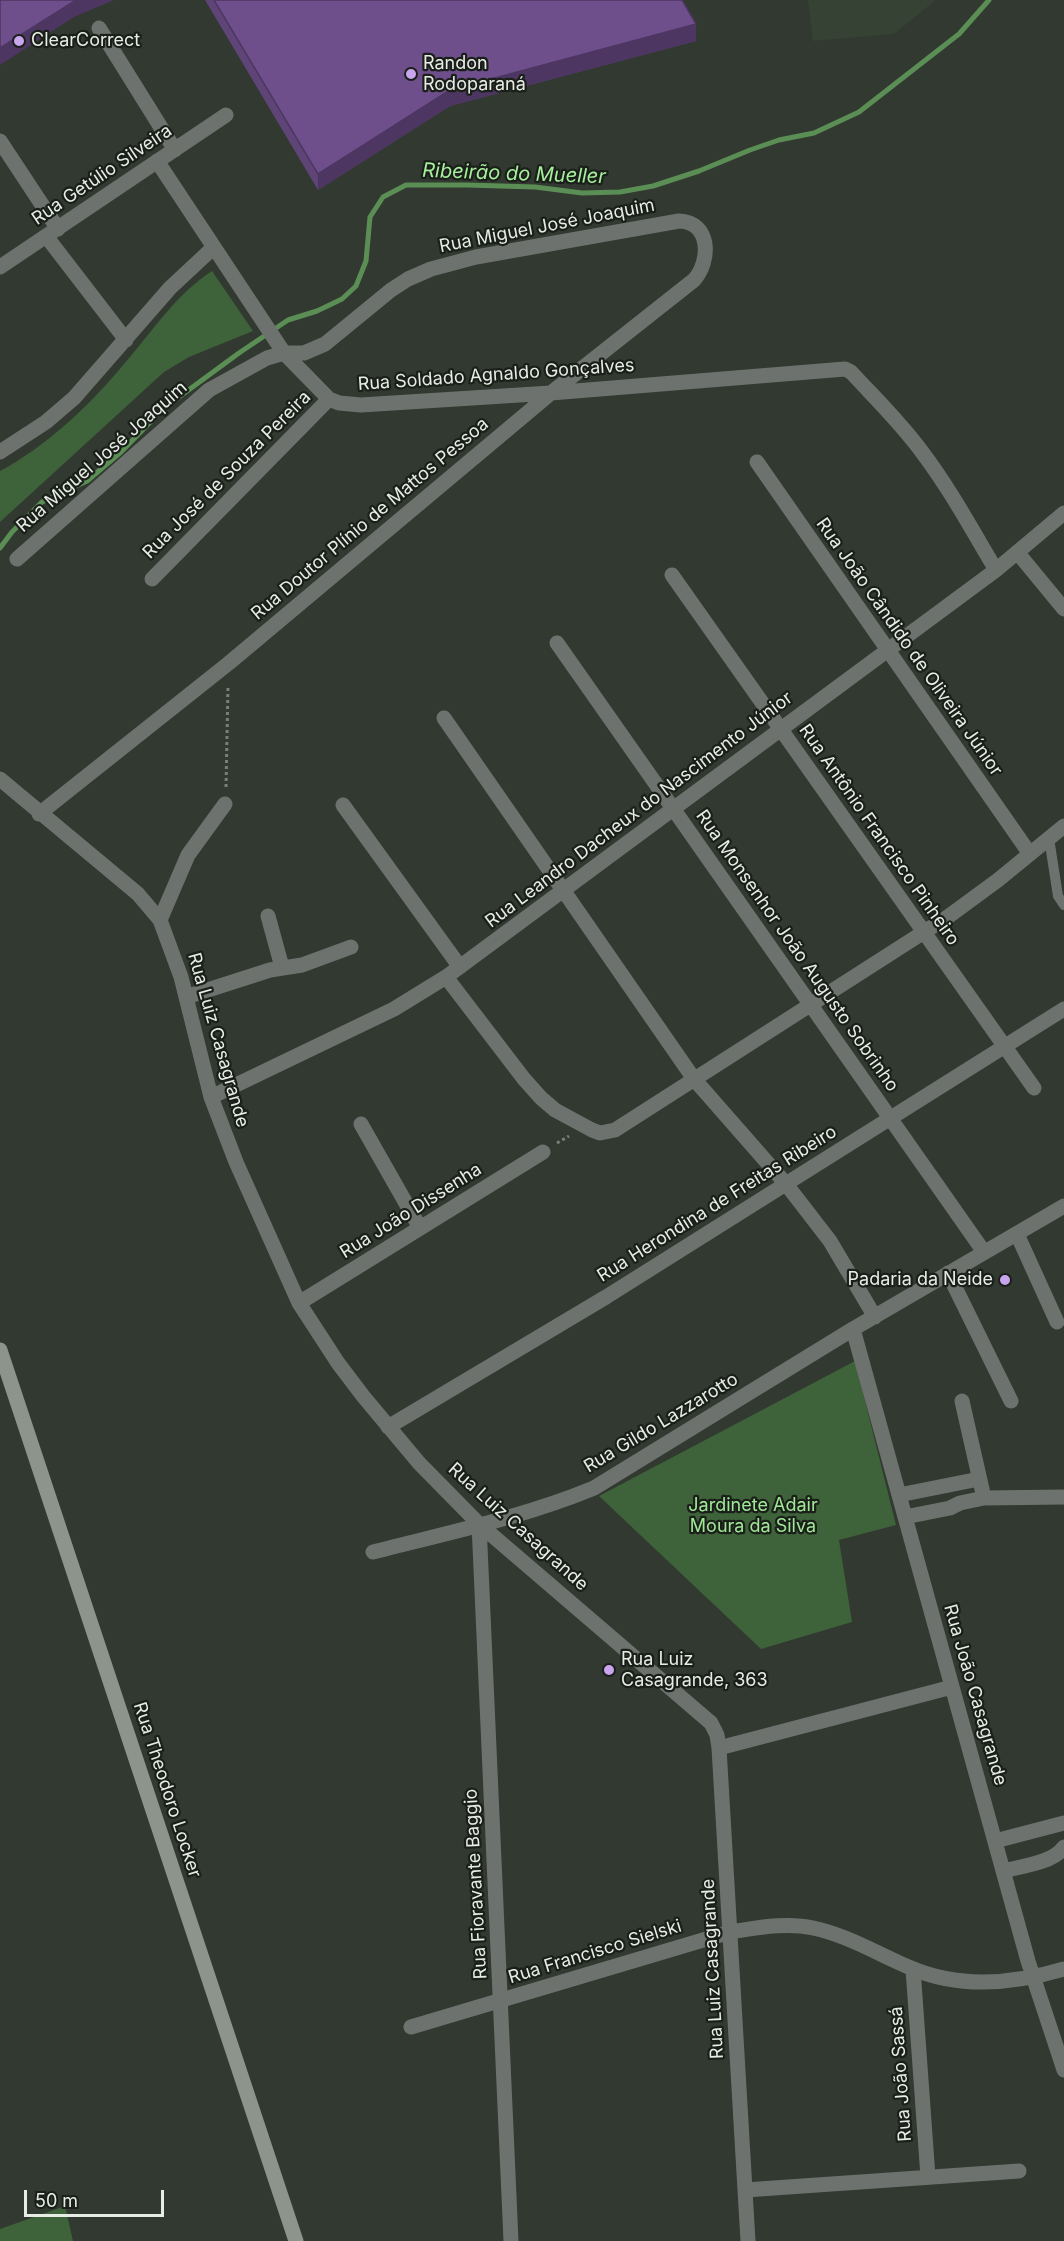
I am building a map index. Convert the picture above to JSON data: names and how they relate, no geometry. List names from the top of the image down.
{
  "streets": {
    "main road": ["Rua Theodoro Locker"],
    "street": [
      "Rua Getúlio Silveira",
      "Rua Miguel José Joaquim",
      "Rua Soldado Agnaldo Gonçalves",
      "Rua José de Souza Pereira",
      "Rua Doutor Plínio de Mattos Pessoa",
      "Rua João Cândido de Oliveira Júnior",
      "Rua Leandro Dacheux do Nascimento Júnior",
      "Rua Antônio Francisco Pinheiro",
      "Rua Monsenhor João Augusto Sobrinho",
      "Rua Luiz Casagrande",
      "Rua Herondina de Freitas Ribeiro",
      "Rua João Dissenha",
      "Rua Gildo Lazzarotto",
      "Rua João Casagrande",
      "Rua Fioravante Baggio",
      "Rua Francisco Sielski",
      "Rua João Sassá"
    ]
  },
  "crossings": [
    ["Rua Miguel José Joaquim", "Rua Doutor Plínio de Mattos Pessoa"],
    ["Rua Soldado Agnaldo Gonçalves", "Rua José de Souza Pereira"],
    ["Rua Soldado Agnaldo Gonçalves", "Rua Doutor Plínio de Mattos Pessoa"],
    ["Rua Soldado Agnaldo Gonçalves", "Rua Leandro Dacheux do Nascimento Júnior"],
    ["Rua Doutor Plínio de Mattos Pessoa", "Rua Luiz Casagrande"],
    ["Rua João Cândido de Oliveira Júnior", "Rua Leandro Dacheux do Nascimento Júnior"],
    ["Rua Leandro Dacheux do Nascimento Júnior", "Rua Antônio Francisco Pinheiro"],
    ["Rua Leandro Dacheux do Nascimento Júnior", "Rua Monsenhor João Augusto Sobrinho"],
    ["Rua Leandro Dacheux do Nascimento Júnior", "Rua Luiz Casagrande"],
    ["Rua Antônio Francisco Pinheiro", "Rua Herondina de Freitas Ribeiro"],
    ["Rua Monsenhor João Augusto Sobrinho", "Rua Herondina de Freitas Ribeiro"],
    ["Rua Monsenhor João Augusto Sobrinho", "Rua Gildo Lazzarotto"],
    ["Rua Luiz Casagrande", "Rua Herondina de Freitas Ribeiro"],
    ["Rua Luiz Casagrande", "Rua João Dissenha"],
    ["Rua Luiz Casagrande", "Rua Gildo Lazzarotto"],
    ["Rua Luiz Casagrande", "Rua Fioravante Baggio"],
    ["Rua Luiz Casagrande", "Rua Francisco Sielski"],
    ["Rua Gildo Lazzarotto", "Rua João Casagrande"],
    ["Rua Gildo Lazzarotto", "Rua Fioravante Baggio"],
    ["Rua João Casagrande", "Rua Francisco Sielski"],
    ["Rua Fioravante Baggio", "Rua Francisco Sielski"],
    ["Rua Francisco Sielski", "Rua João Sassá"]
  ],
  "water": ["Ribeirão do Mueller"],
  "parks": ["Jardinete Adair Moura da Silva"],
  "places": [
    "ClearCorrect",
    "Randon Rodoparaná",
    "Padaria da Neide",
    "Rua Luiz Casagrande, 363"
  ],
  "scale_bar": "50 m"
}
